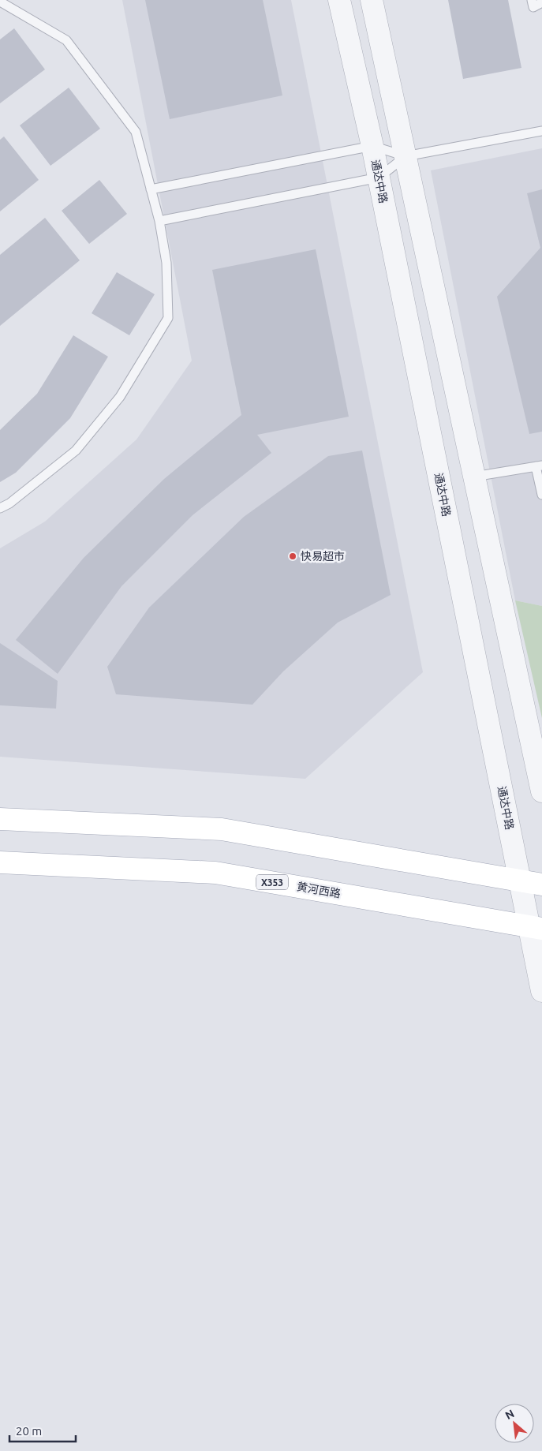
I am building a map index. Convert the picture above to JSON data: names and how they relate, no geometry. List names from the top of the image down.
{
  "streets": {
    "main road": ["X353", "黄河西路"],
    "street": ["通达中路"]
  },
  "crossings": [
    ["通达中路", "黄河西路"]
  ],
  "places": ["快易超市"],
  "scale_bar": "20 m",
  "north": "top left"
}
